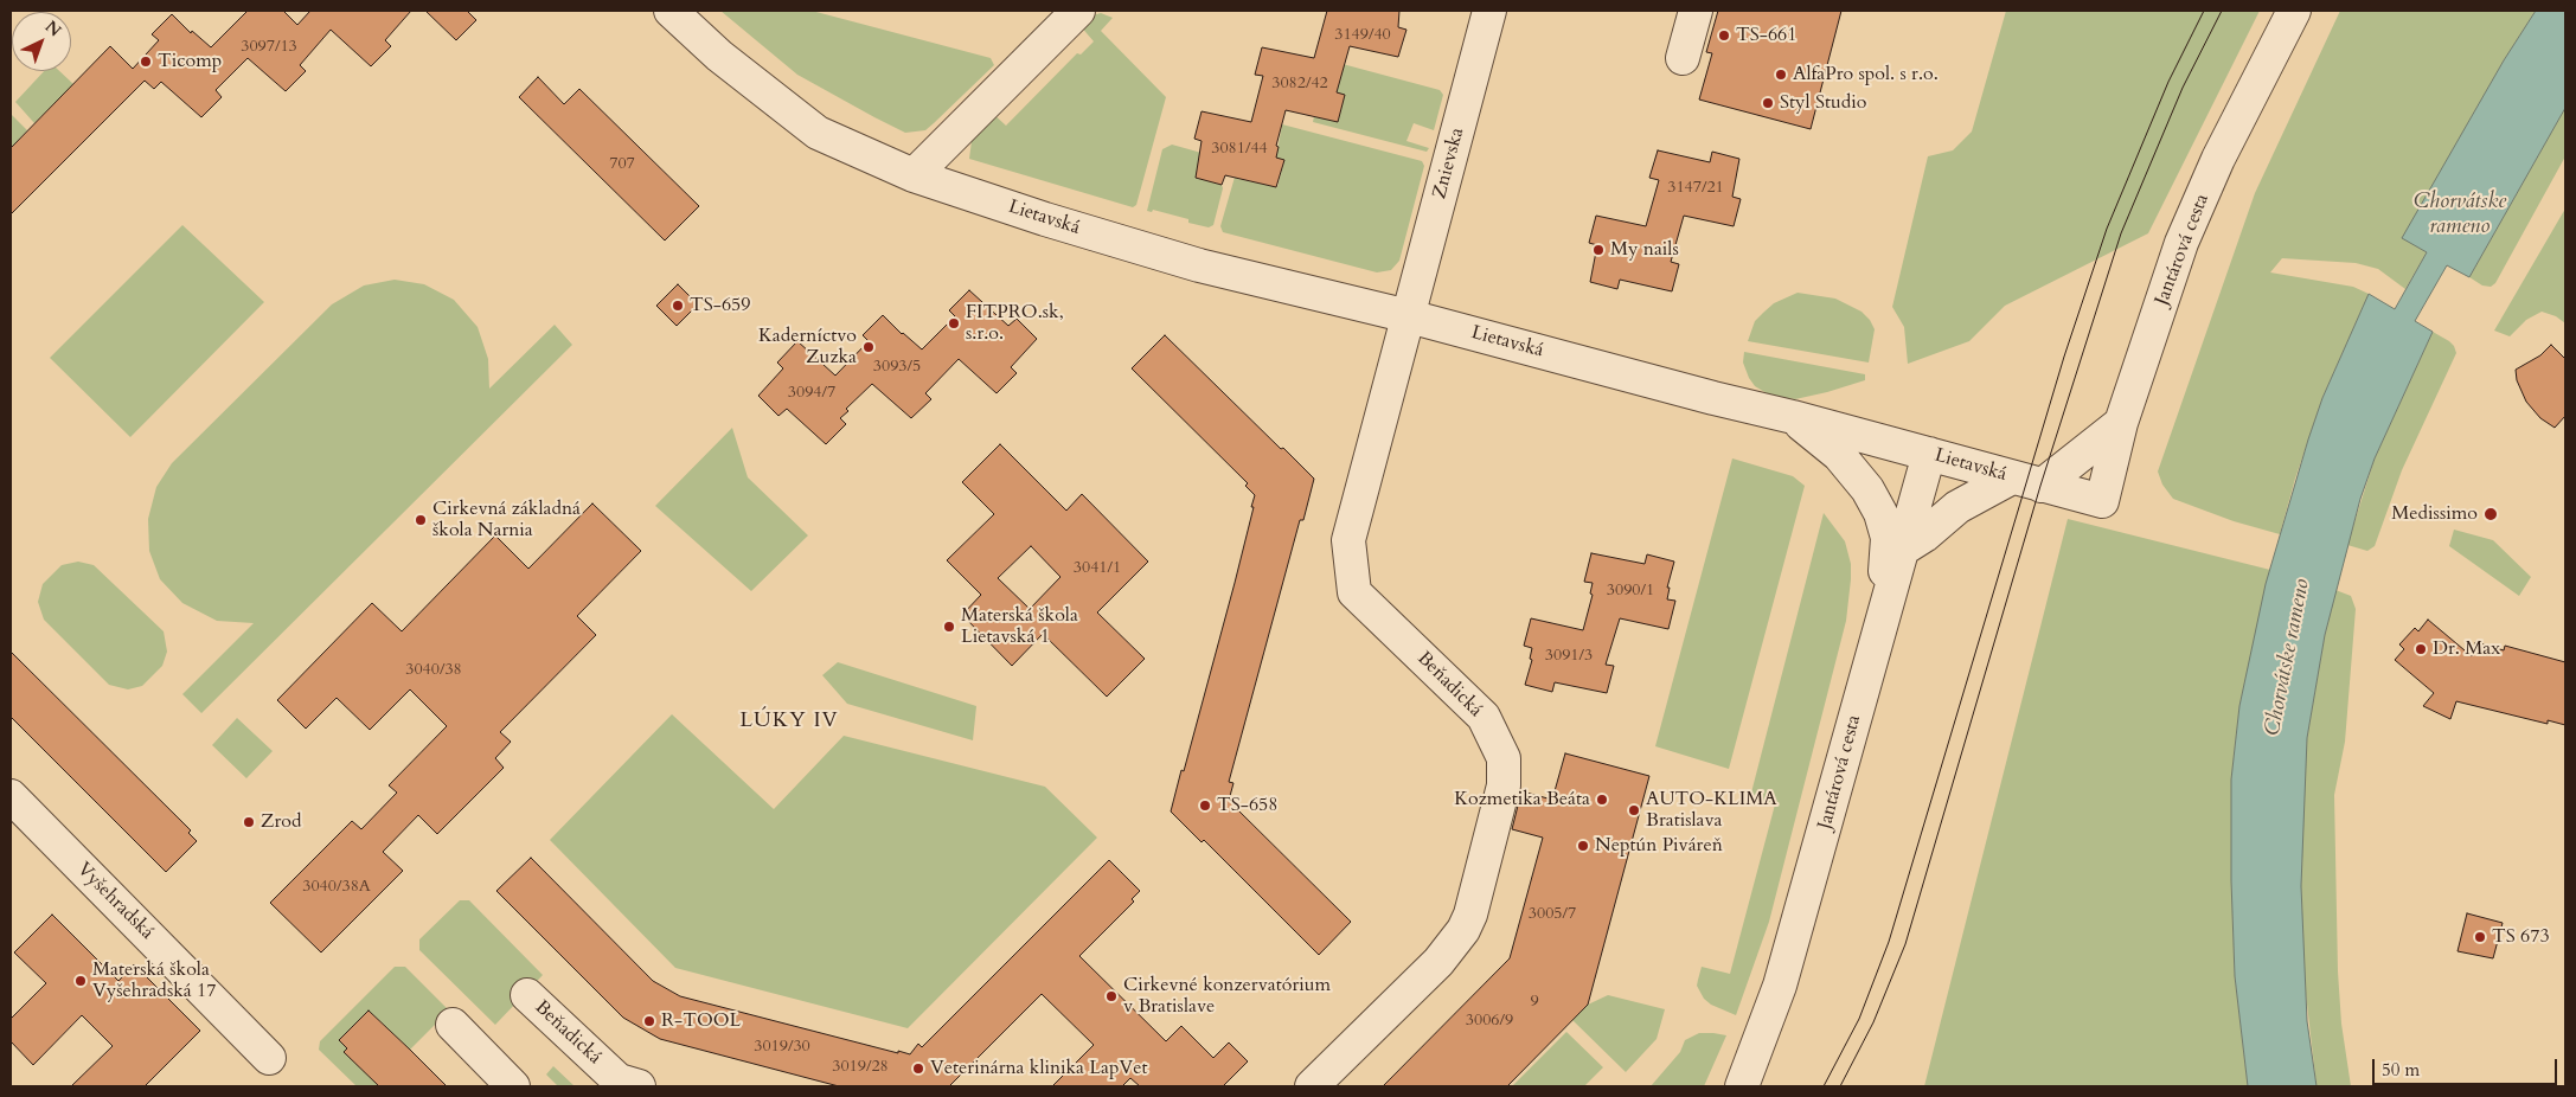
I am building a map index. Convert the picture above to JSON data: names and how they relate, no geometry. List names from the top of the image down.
{
  "streets": {
    "street": [
      "Znievska",
      "Lietavská",
      "Jantárová cesta",
      "Beňadická",
      "Vyšehradská"
    ]
  },
  "crossings": [
    ["Znievska", "Lietavská"],
    ["Znievska", "Beňadická"],
    ["Lietavská", "Jantárová cesta"],
    ["Lietavská", "Beňadická"]
  ],
  "districts": ["LÚKY IV"],
  "water": ["Chorvátske rameno"],
  "places": [
    "TS-661",
    "Ticomp",
    "AlfaPro spol. s r.o.",
    "Styl Studio",
    "My nails",
    "TS-659",
    "FITPRO.sk, s.r.o.",
    "Kaderníctvo Zuzka",
    "Medissimo",
    "Cirkevná základná škola Narnia",
    "Materská škola Lietavská 1",
    "Dr. Max",
    "Kozmetika Beáta",
    "TS-658",
    "AUTO-KLIMA Bratislava",
    "Zrod",
    "Neptún Piváreň",
    "TS 673",
    "Materská škola Vyšehradská 17",
    "Cirkevné konzervatórium v Bratislave",
    "R-TOOL",
    "Veterinárna klinika LapVet"
  ],
  "house_numbers": [
    "3149/40",
    "3097/13",
    "3082/42",
    "3081/44",
    "707",
    "3147/21",
    "3093/5",
    "3094/7",
    "3041/1",
    "3090/1",
    "3091/3",
    "3040/38",
    "3040/38A",
    "3005/7",
    "9",
    "3006/9",
    "3019/30",
    "3019/28"
  ],
  "scale_bar": "50 m",
  "north": "top right"
}
